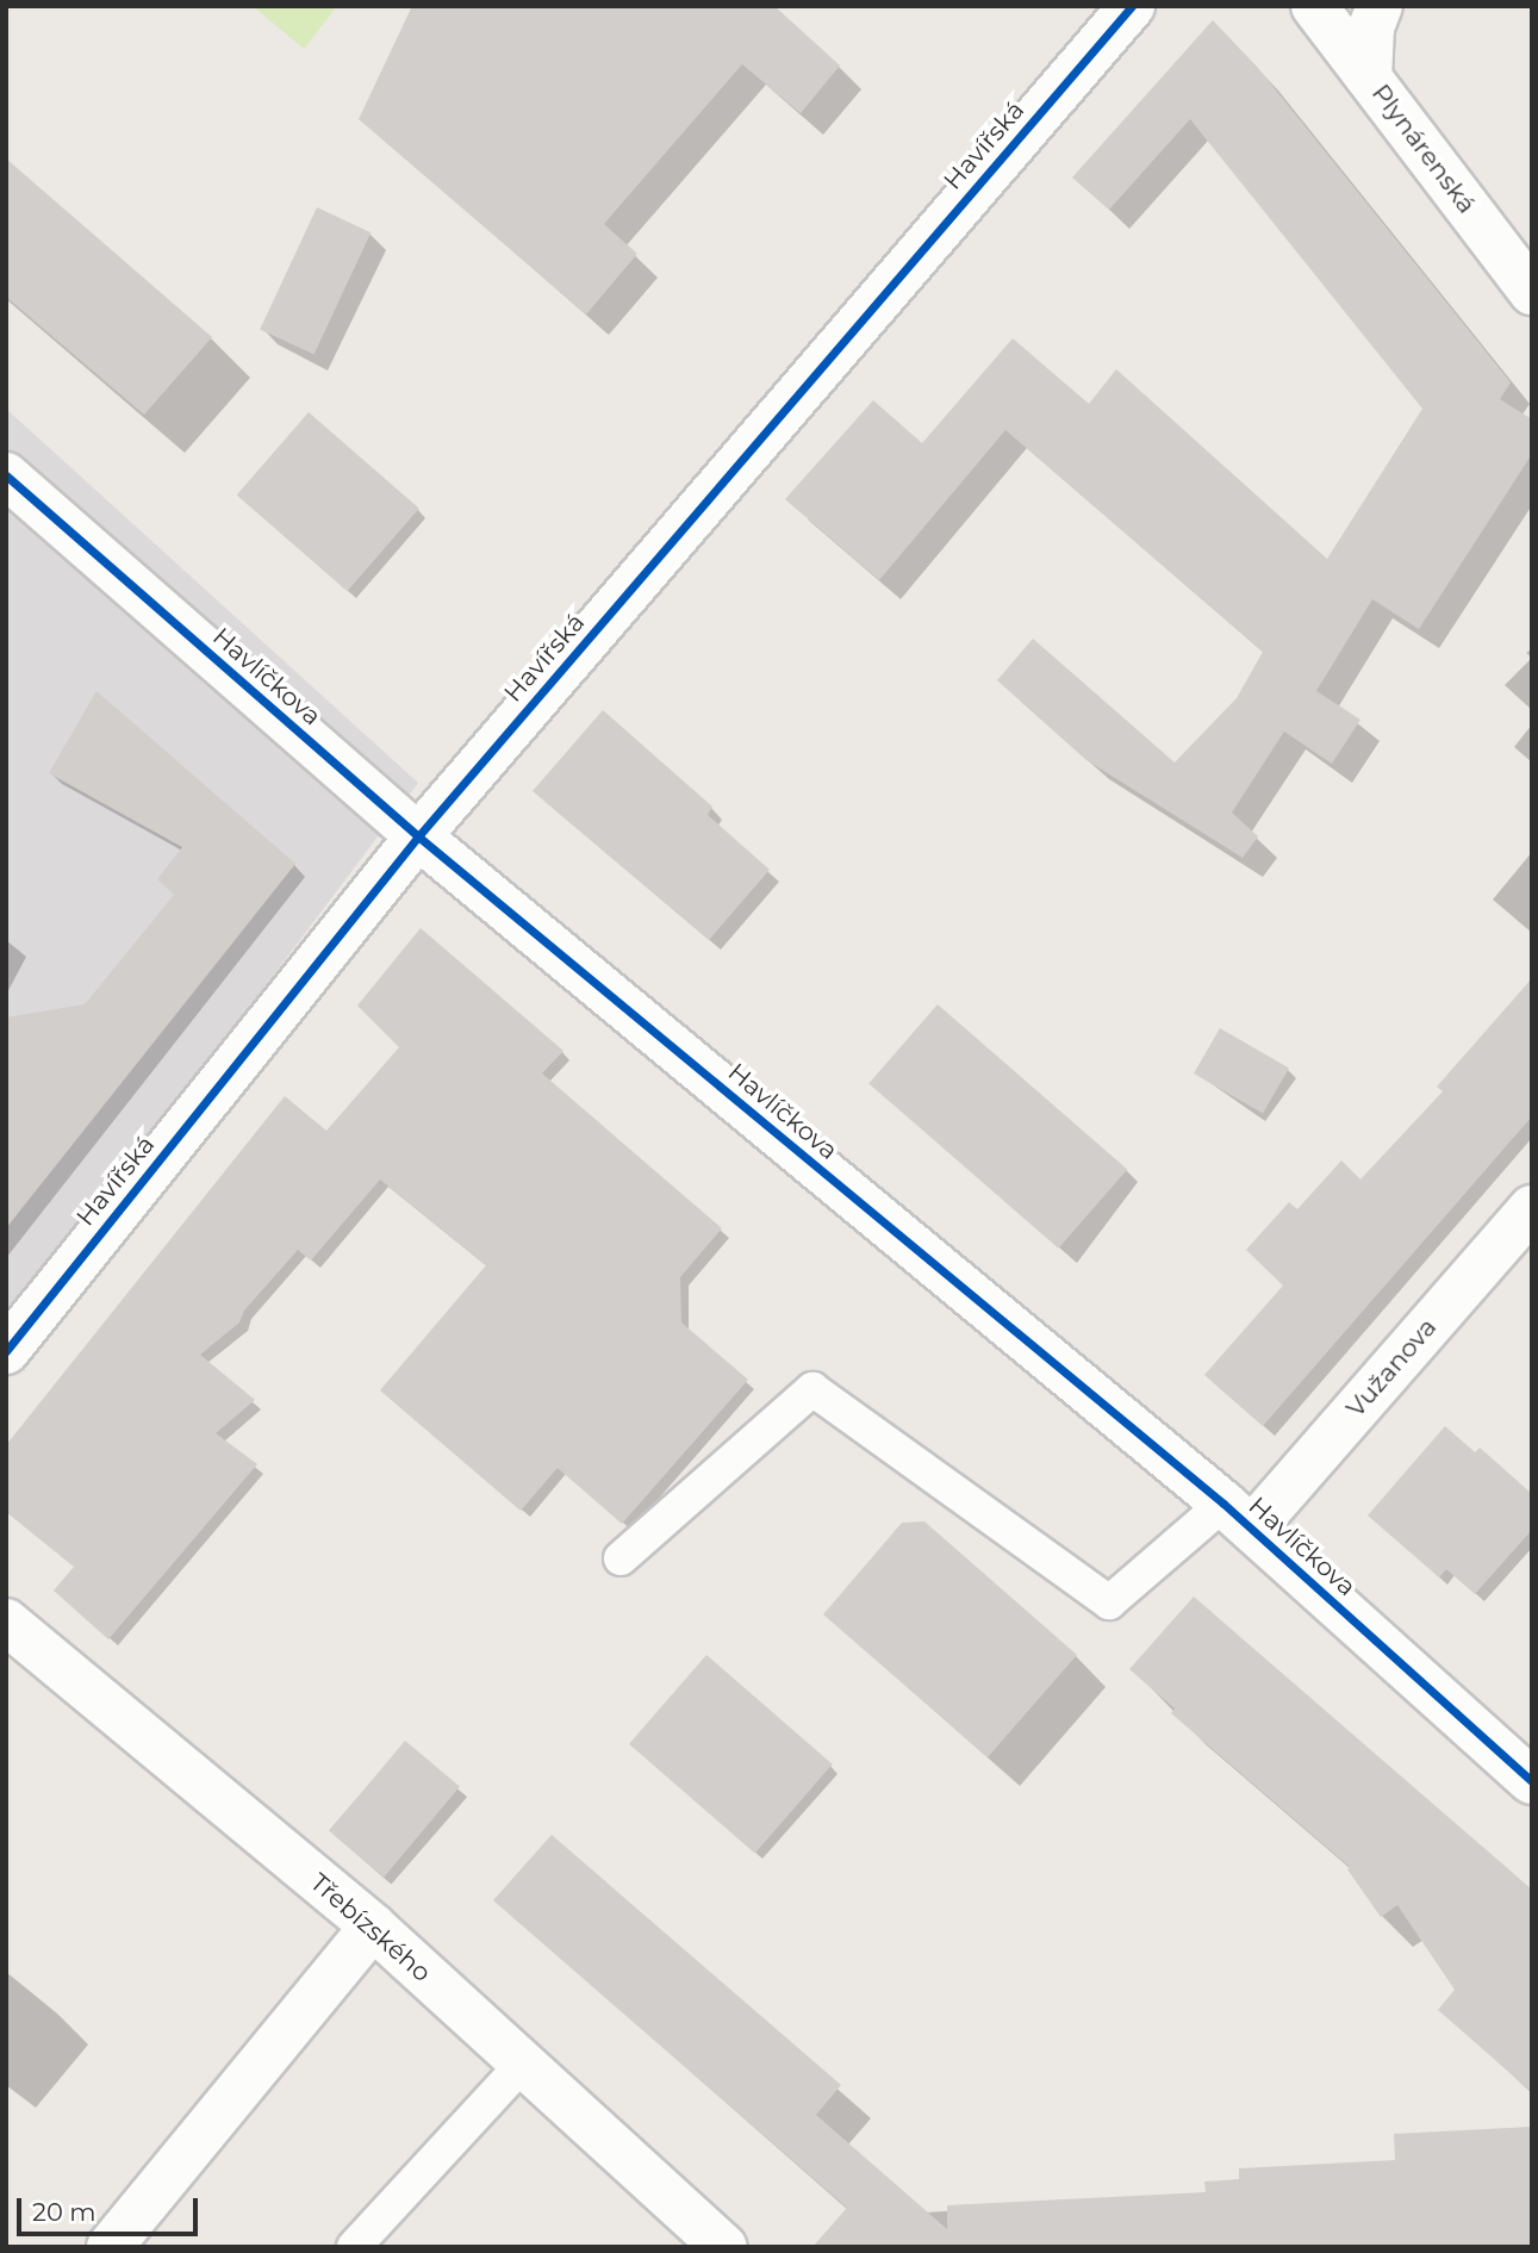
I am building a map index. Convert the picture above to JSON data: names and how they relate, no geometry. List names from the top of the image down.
{
  "streets": {
    "street": [
      "Havířská",
      "Plynárenská",
      "Havlíčkova",
      "Vužanova",
      "Třebízského"
    ]
  },
  "crossings": [
    ["Havířská", "Havlíčkova"],
    ["Havlíčkova", "Vužanova"]
  ],
  "scale_bar": "20 m"
}
